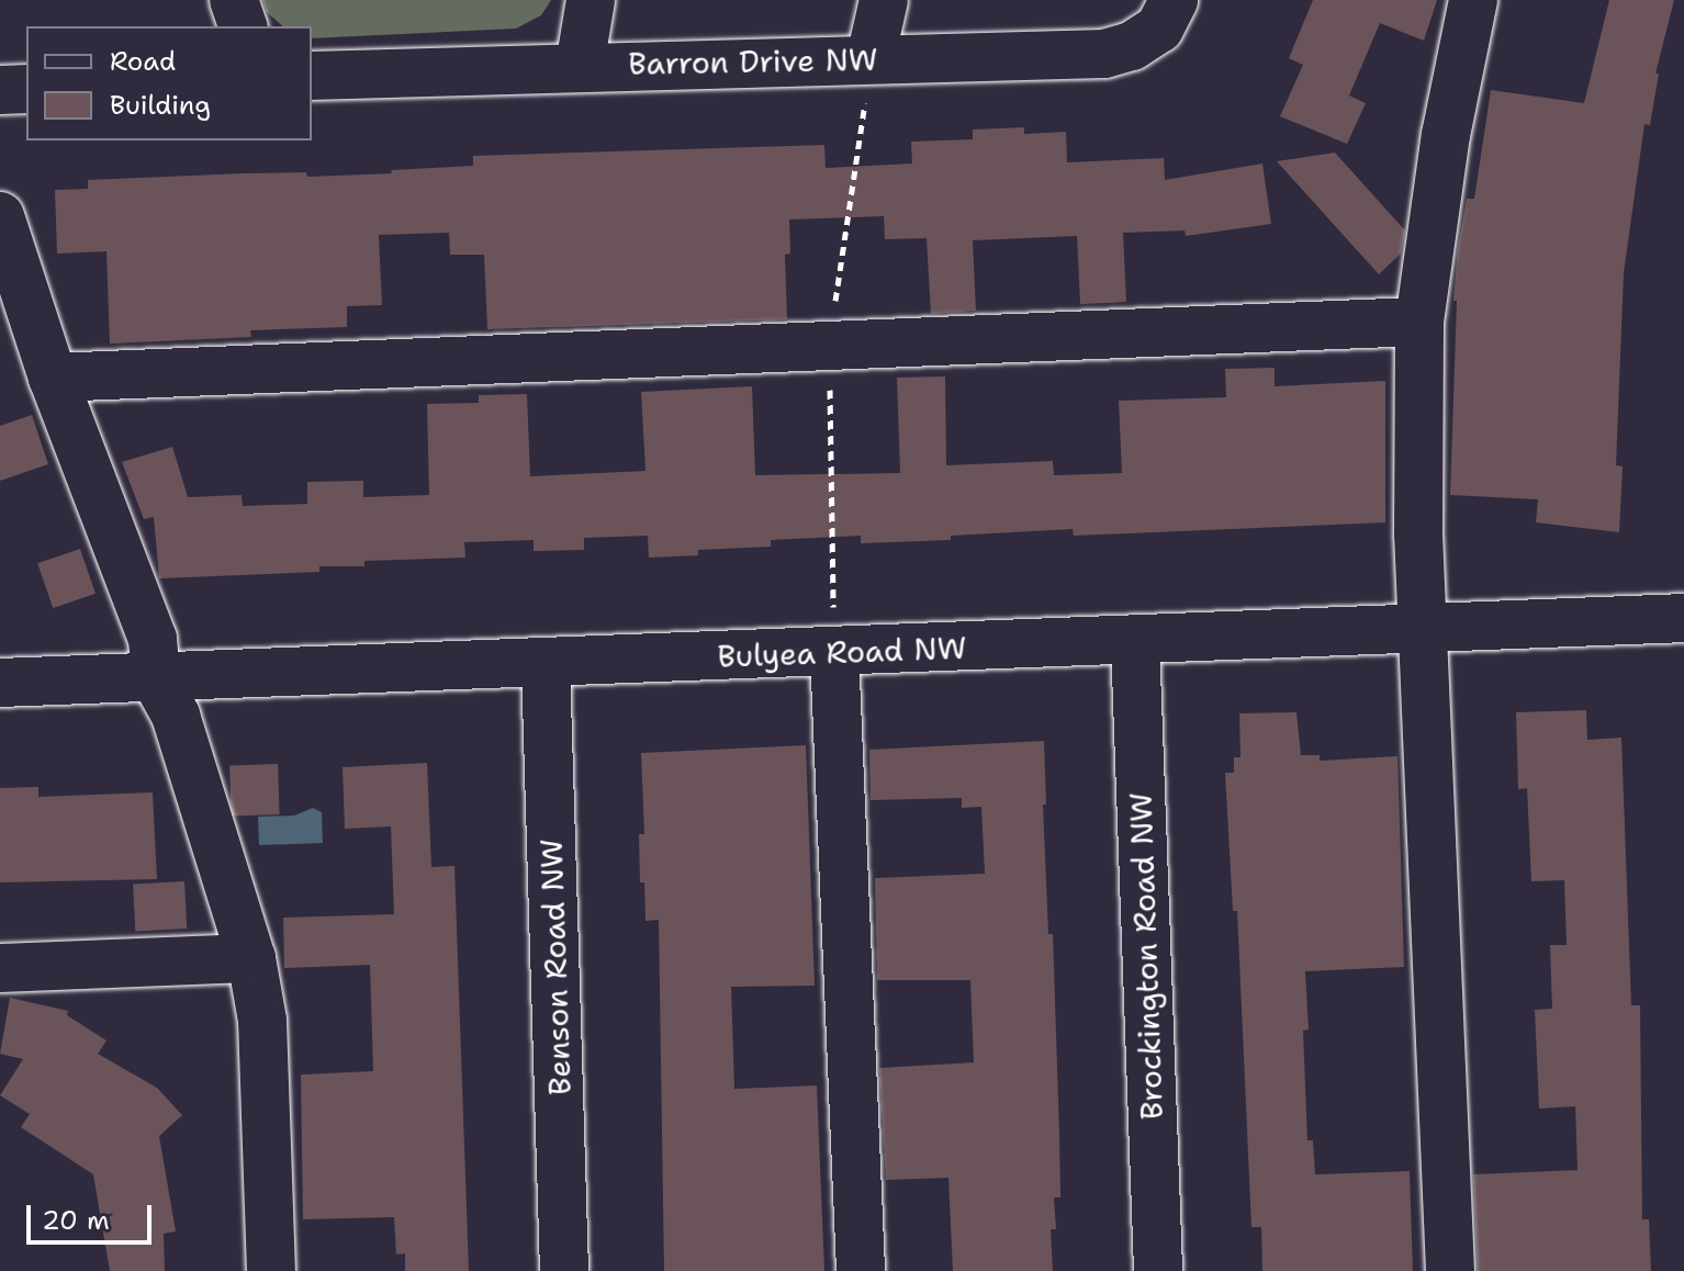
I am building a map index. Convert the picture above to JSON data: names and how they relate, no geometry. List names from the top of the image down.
{
  "streets": {
    "street": [
      "Barron Drive NW",
      "Bulyea Road NW",
      "Brockington Road NW",
      "Benson Road NW"
    ]
  },
  "crossings": [
    ["Bulyea Road NW", "Brockington Road NW"],
    ["Bulyea Road NW", "Benson Road NW"]
  ],
  "legend": ["Road", "Building"],
  "scale_bar": "20 m"
}
